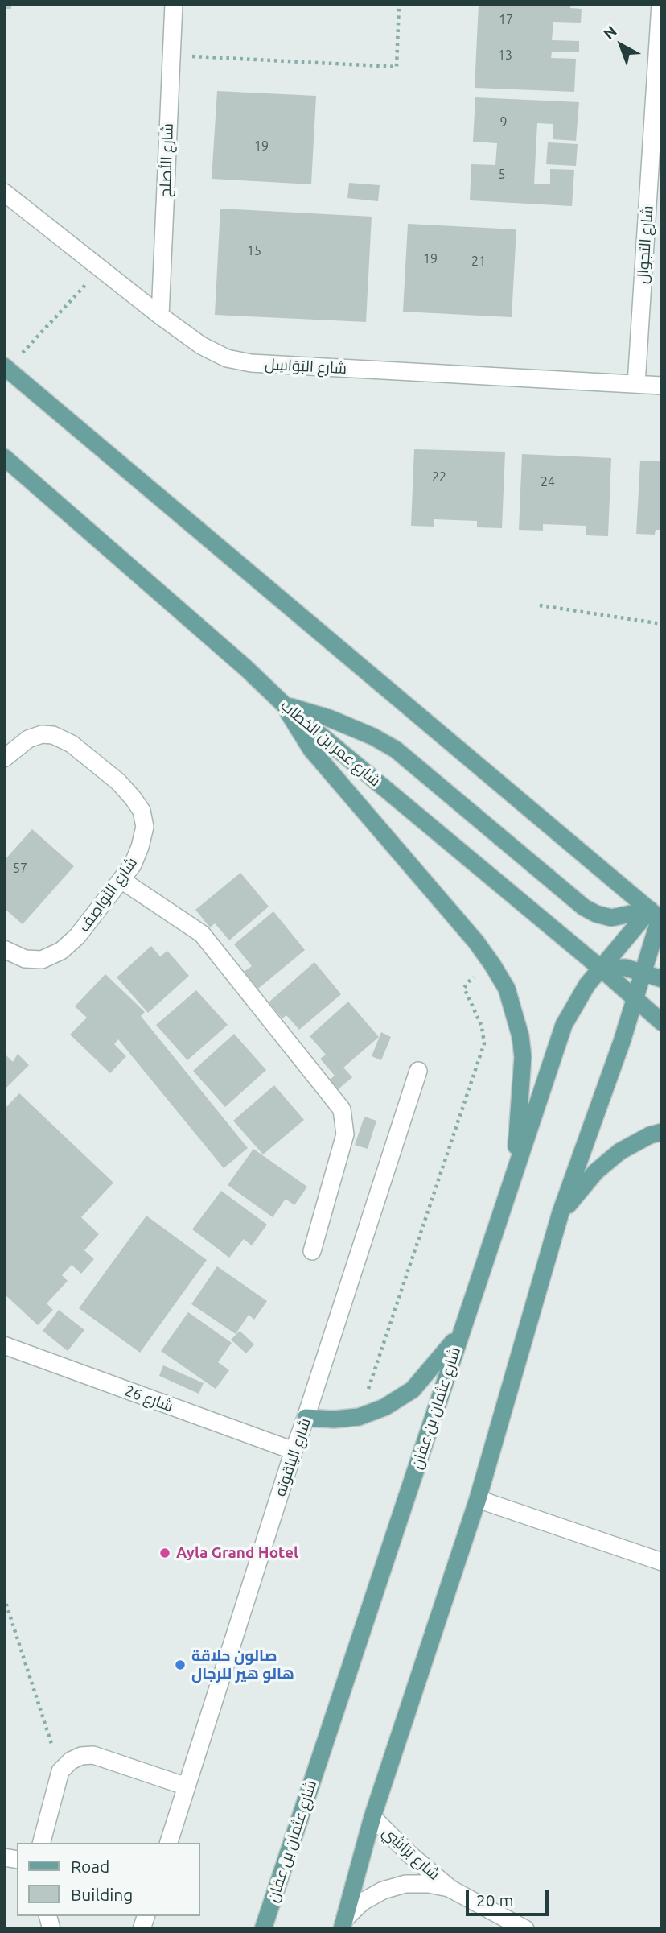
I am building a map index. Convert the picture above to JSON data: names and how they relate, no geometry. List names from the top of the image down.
{
  "streets": {
    "main road": ["شارع عمر بن الخطاب", "شارع عثمان بن عفان"],
    "street": [
      "شارع الأصلح",
      "شارع التجوال",
      "شارع البَوَاسِل",
      "شارع النَواصِف",
      "شارع 26",
      "شارع الياقوته",
      "شارع بَرَاشِي"
    ]
  },
  "crossings": [
    ["شارع الأصلح", "شارع البَوَاسِل"],
    ["شارع التجوال", "شارع البَوَاسِل"],
    ["شارع عمر بن الخطاب", "شارع عثمان بن عفان"],
    ["شارع 26", "شارع الياقوته"]
  ],
  "places": ["Ayla Grand Hotel", "صالون حلاقة هالو هير للرجال"],
  "house_numbers": [
    "17",
    "13",
    "9",
    "19",
    "5",
    "15",
    "19",
    "21",
    "22",
    "24",
    "57"
  ],
  "legend": ["Road", "Building"],
  "scale_bar": "20 m",
  "north": "top left"
}
